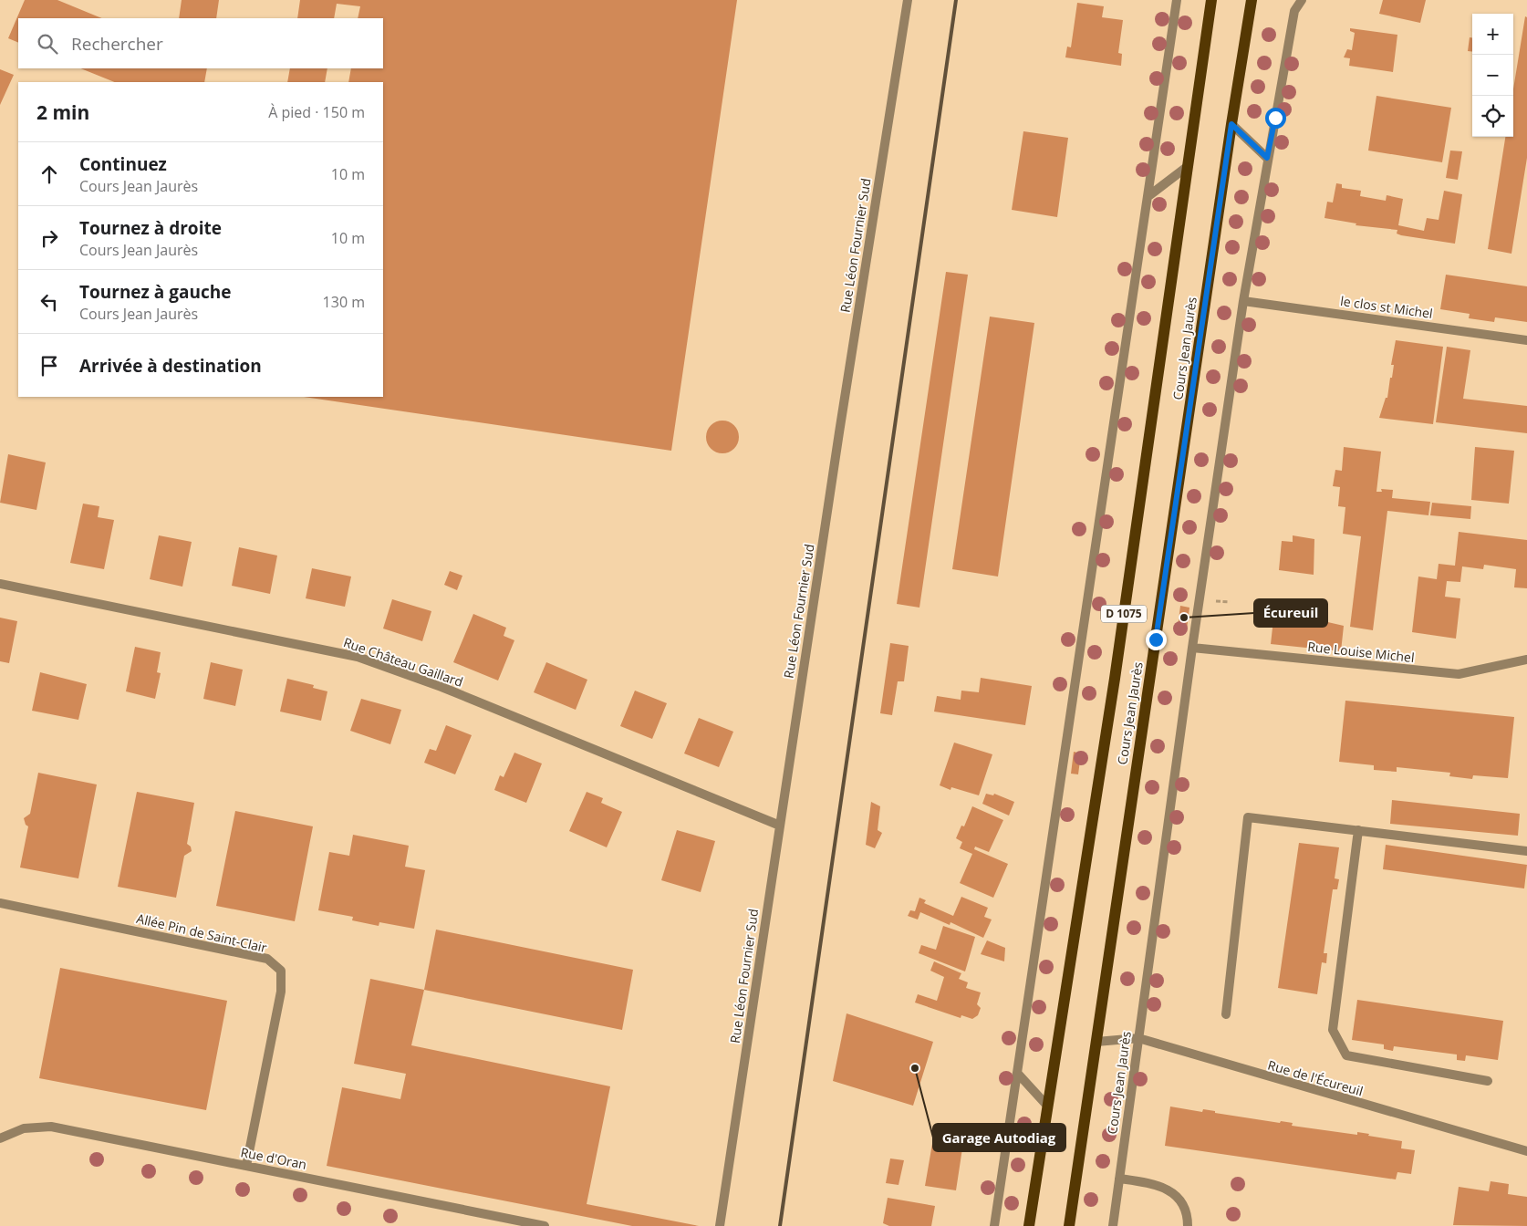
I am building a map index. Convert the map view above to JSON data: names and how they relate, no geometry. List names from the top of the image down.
{
  "streets": {
    "main road": ["Cours Jean Jaurès", "D 1075"],
    "street": [
      "Rue Léon Fournier Sud",
      "le clos st Michel",
      "Rue Louise Michel",
      "Rue Château Gaillard",
      "Allée Pin de Saint-Clair",
      "Rue de l'Écureuil",
      "Rue d'Oran"
    ]
  },
  "crossings": [
    ["Rue Léon Fournier Sud", "Rue Château Gaillard"],
    ["le clos st Michel", "Cours Jean Jaurès"],
    ["Cours Jean Jaurès", "Rue Louise Michel"],
    ["Cours Jean Jaurès", "Rue de l'Écureuil"],
    ["Allée Pin de Saint-Clair", "Rue d'Oran"]
  ],
  "places": ["Écureuil", "Garage Autodiag"],
  "page": {
    "map_buttons": ["+", "−"],
    "search": "Rechercher",
    "heading": ["2 min", "À pied · 150 m"],
    "list": [
      ["Continuez", "Cours Jean Jaurès", "10 m"],
      ["Tournez à droite", "Cours Jean Jaurès", "10 m"],
      ["Tournez à gauche", "Cours Jean Jaurès", "130 m"],
      "Arrivée à destination"
    ]
  }
}
